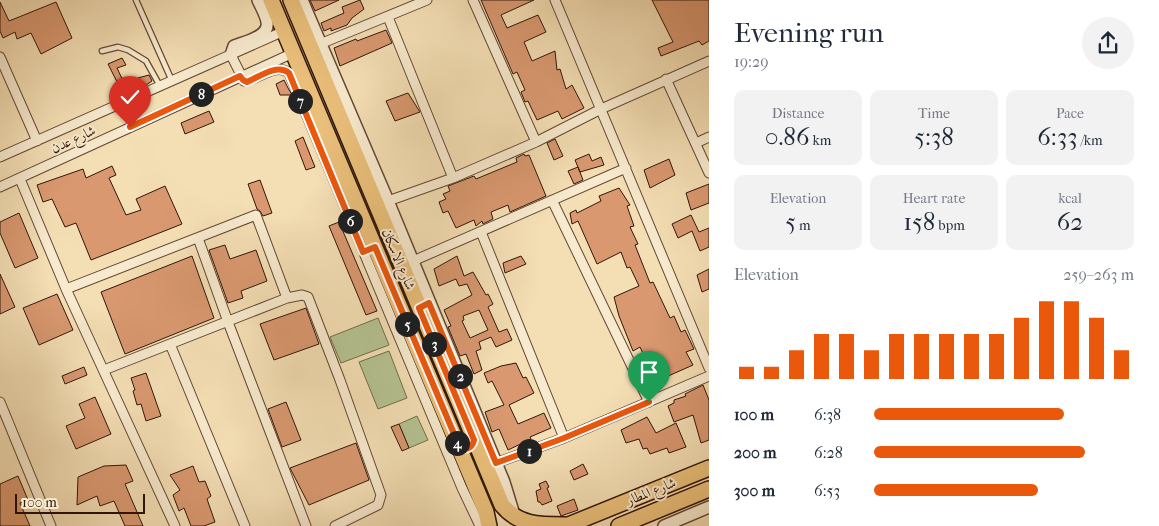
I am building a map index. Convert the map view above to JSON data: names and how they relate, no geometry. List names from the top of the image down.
{
  "streets": {
    "main road": ["شارع الاسكان", "شارع المطار"],
    "street": ["شارع عدن"]
  },
  "crossings": [
    ["شارع عدن", "شارع الاسكان"],
    ["شارع الاسكان", "شارع المطار"]
  ],
  "scale_bar": "100 m",
  "page": {
    "heading": ["Evening run", "19:29"],
    "pins": [
      "8",
      "7",
      "6",
      "5",
      "3",
      "2",
      "4",
      "1"
    ],
    "stats": [
      ["Distance", "0.86 km"],
      ["Time", "5:38"],
      ["Pace", "6:33 /km"],
      ["Elevation", "5 m"],
      ["Heart rate", "158 bpm"],
      ["kcal", "62"]
    ],
    "chart": ["Elevation", "259–263 m"],
    "list": [
      {
        "name": "100 m",
        "note": "6:38"
      },
      {
        "name": "200 m",
        "note": "6:28"
      },
      {
        "name": "300 m",
        "note": "6:53"
      }
    ],
    "scale": "100 m"
  }
}
